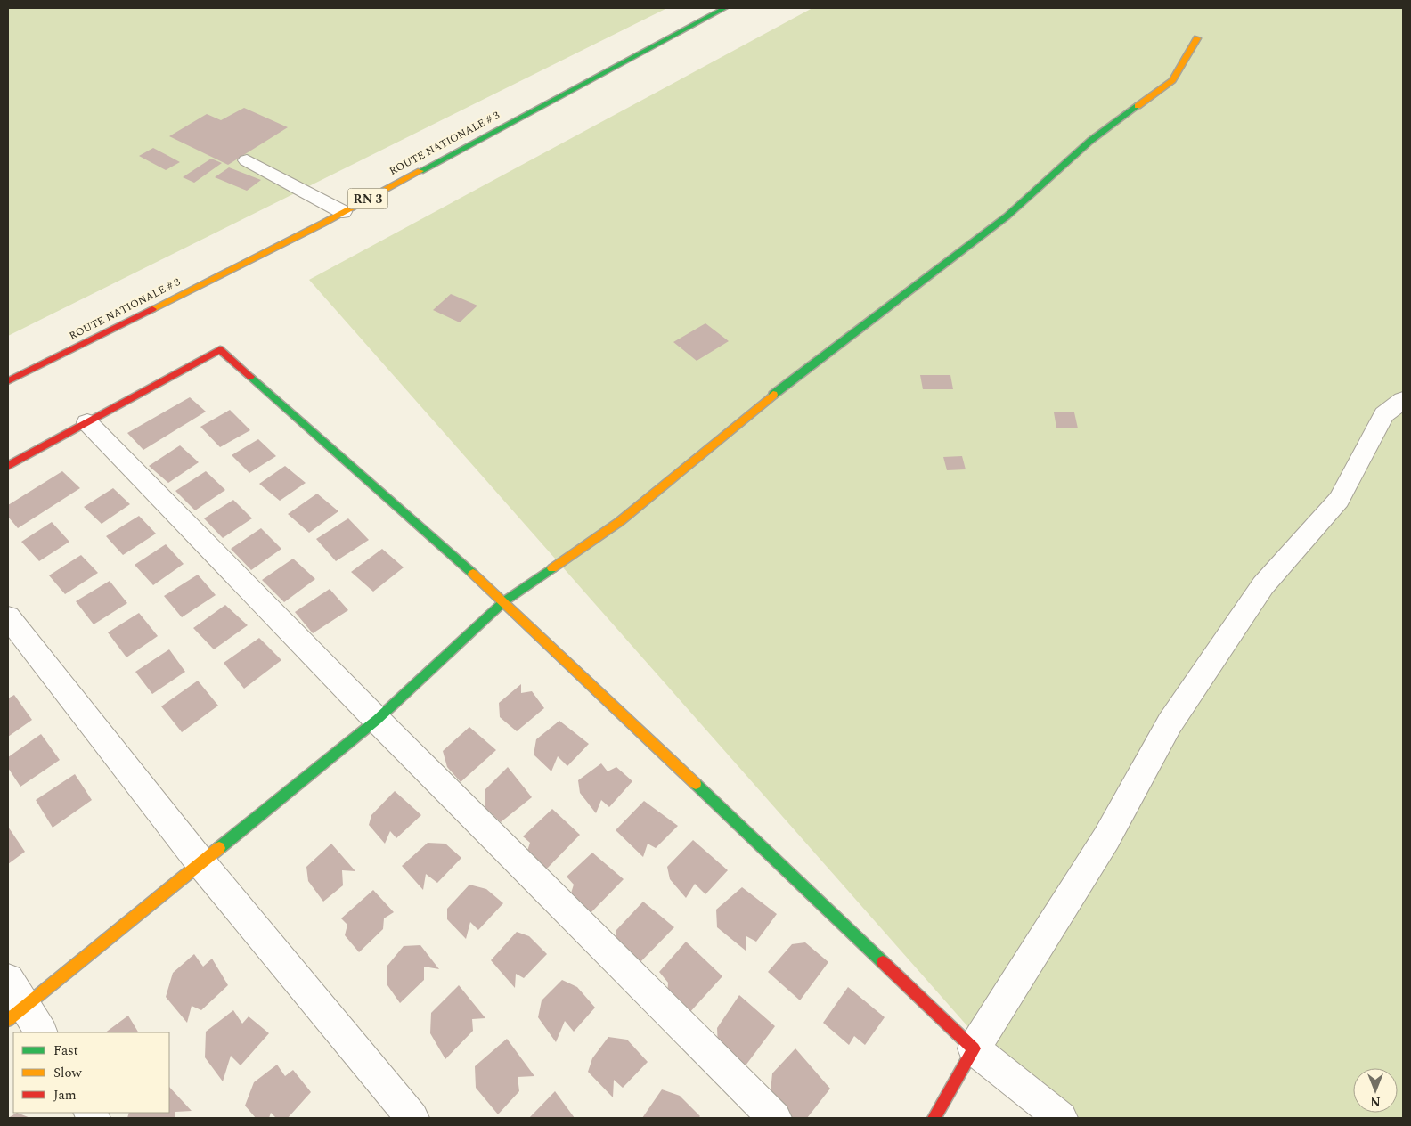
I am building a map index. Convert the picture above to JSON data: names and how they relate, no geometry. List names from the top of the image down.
{
  "streets": {
    "street": ["ROUTE NATIONALE # 3", "RN 3"]
  },
  "legend": ["Fast", "Slow", "Jam"],
  "north": "bottom"
}
